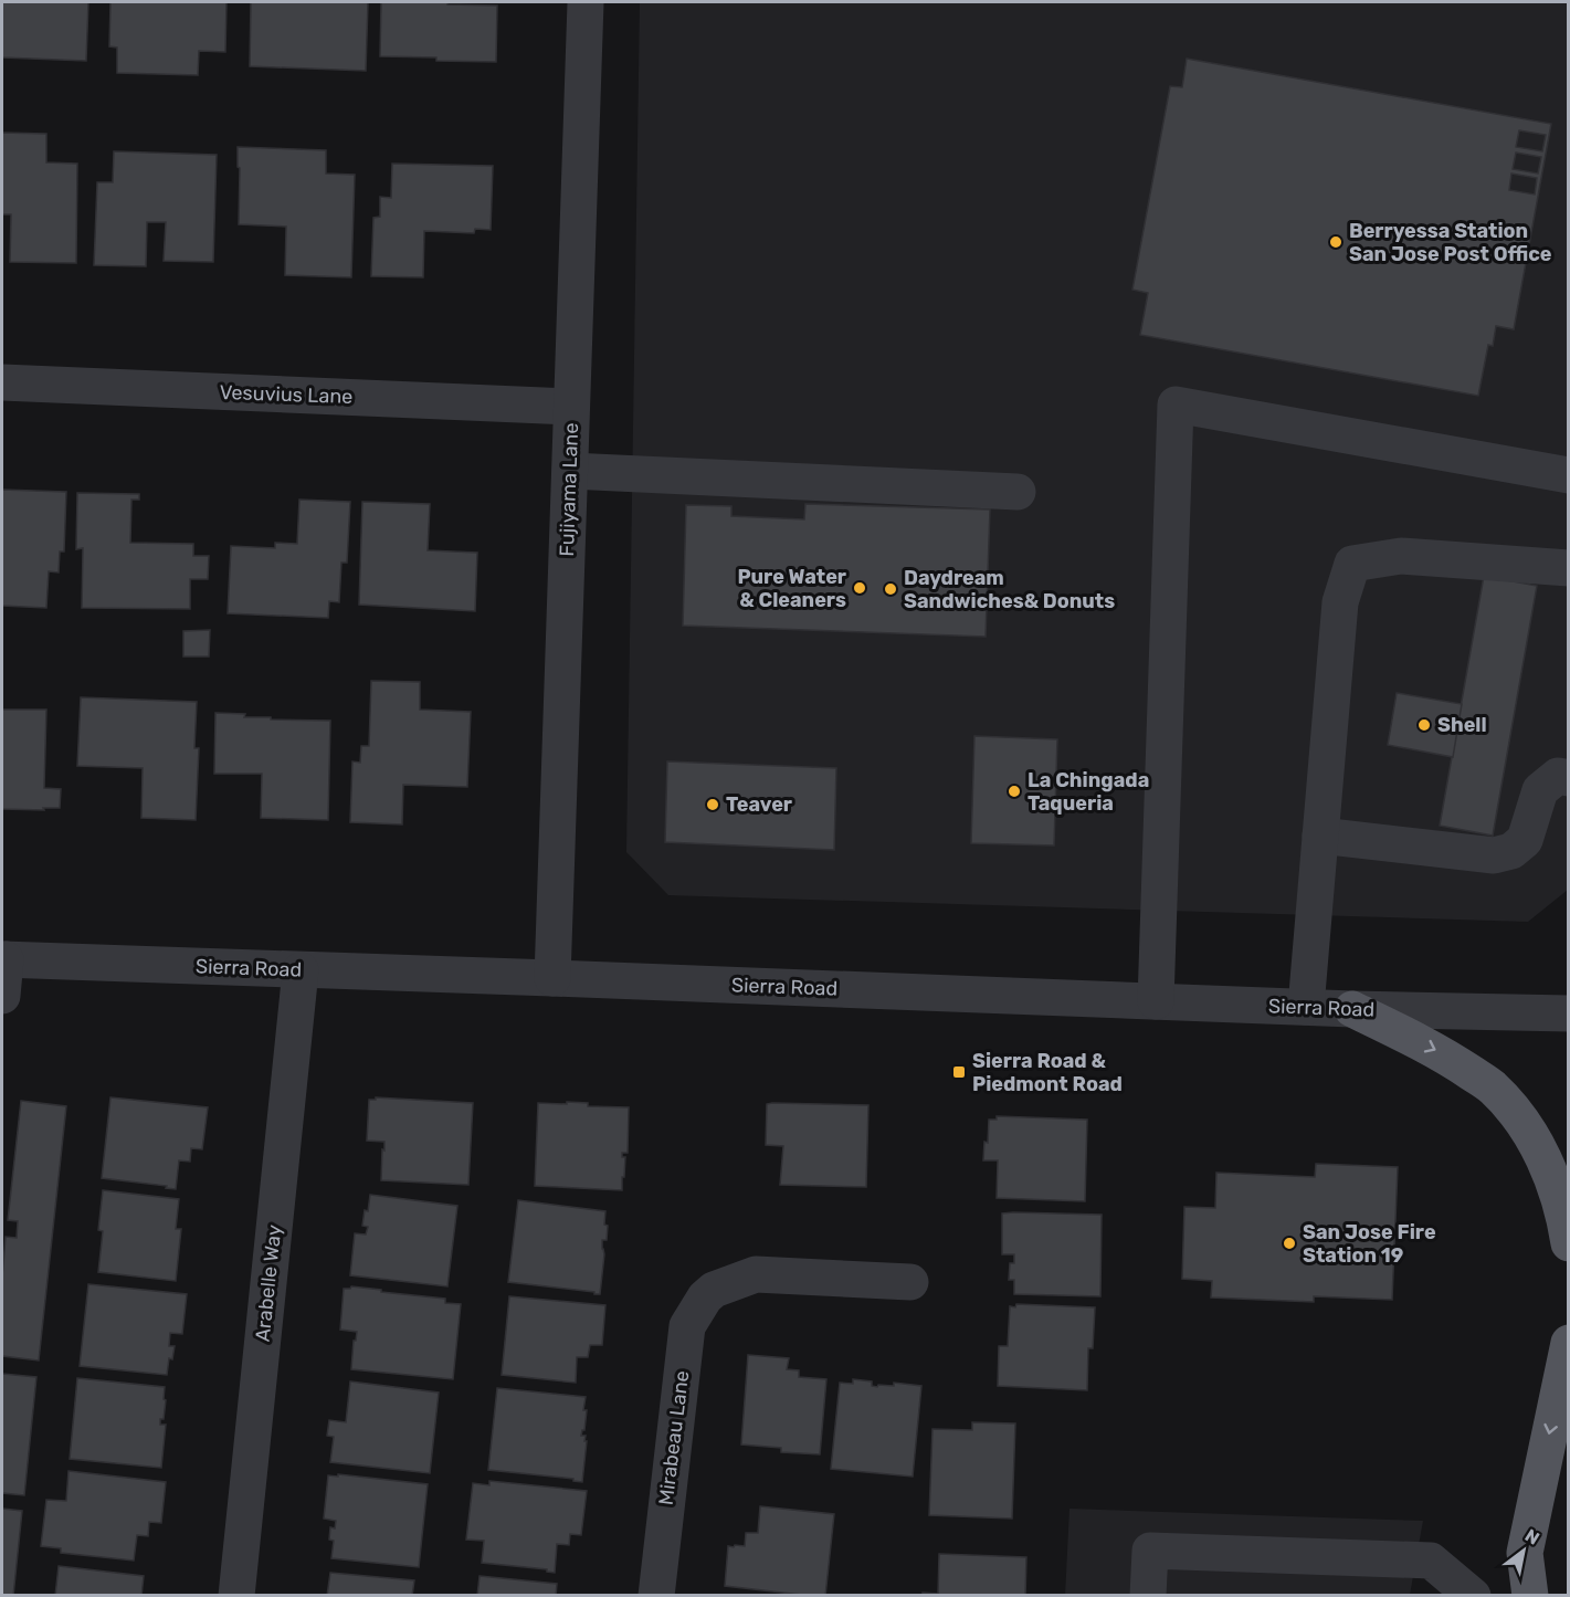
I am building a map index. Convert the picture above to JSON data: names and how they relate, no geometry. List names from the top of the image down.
{
  "streets": {
    "street": [
      "Vesuvius Lane",
      "Fujiyama Lane",
      "Sierra Road",
      "Arabelle Way",
      "Mirabeau Lane"
    ]
  },
  "crossings": [
    ["Vesuvius Lane", "Fujiyama Lane"],
    ["Fujiyama Lane", "Sierra Road"],
    ["Sierra Road", "Arabelle Way"]
  ],
  "places": {
    "other": [
      "Berryessa Station San Jose Post Office",
      "Pure Water & Cleaners",
      "Daydream Sandwiches& Donuts",
      "Shell",
      "La Chingada Taqueria",
      "Teaver",
      "San Jose Fire Station 19"
    ],
    "transit": ["Sierra Road & Piedmont Road"]
  },
  "north": "top right"
}
